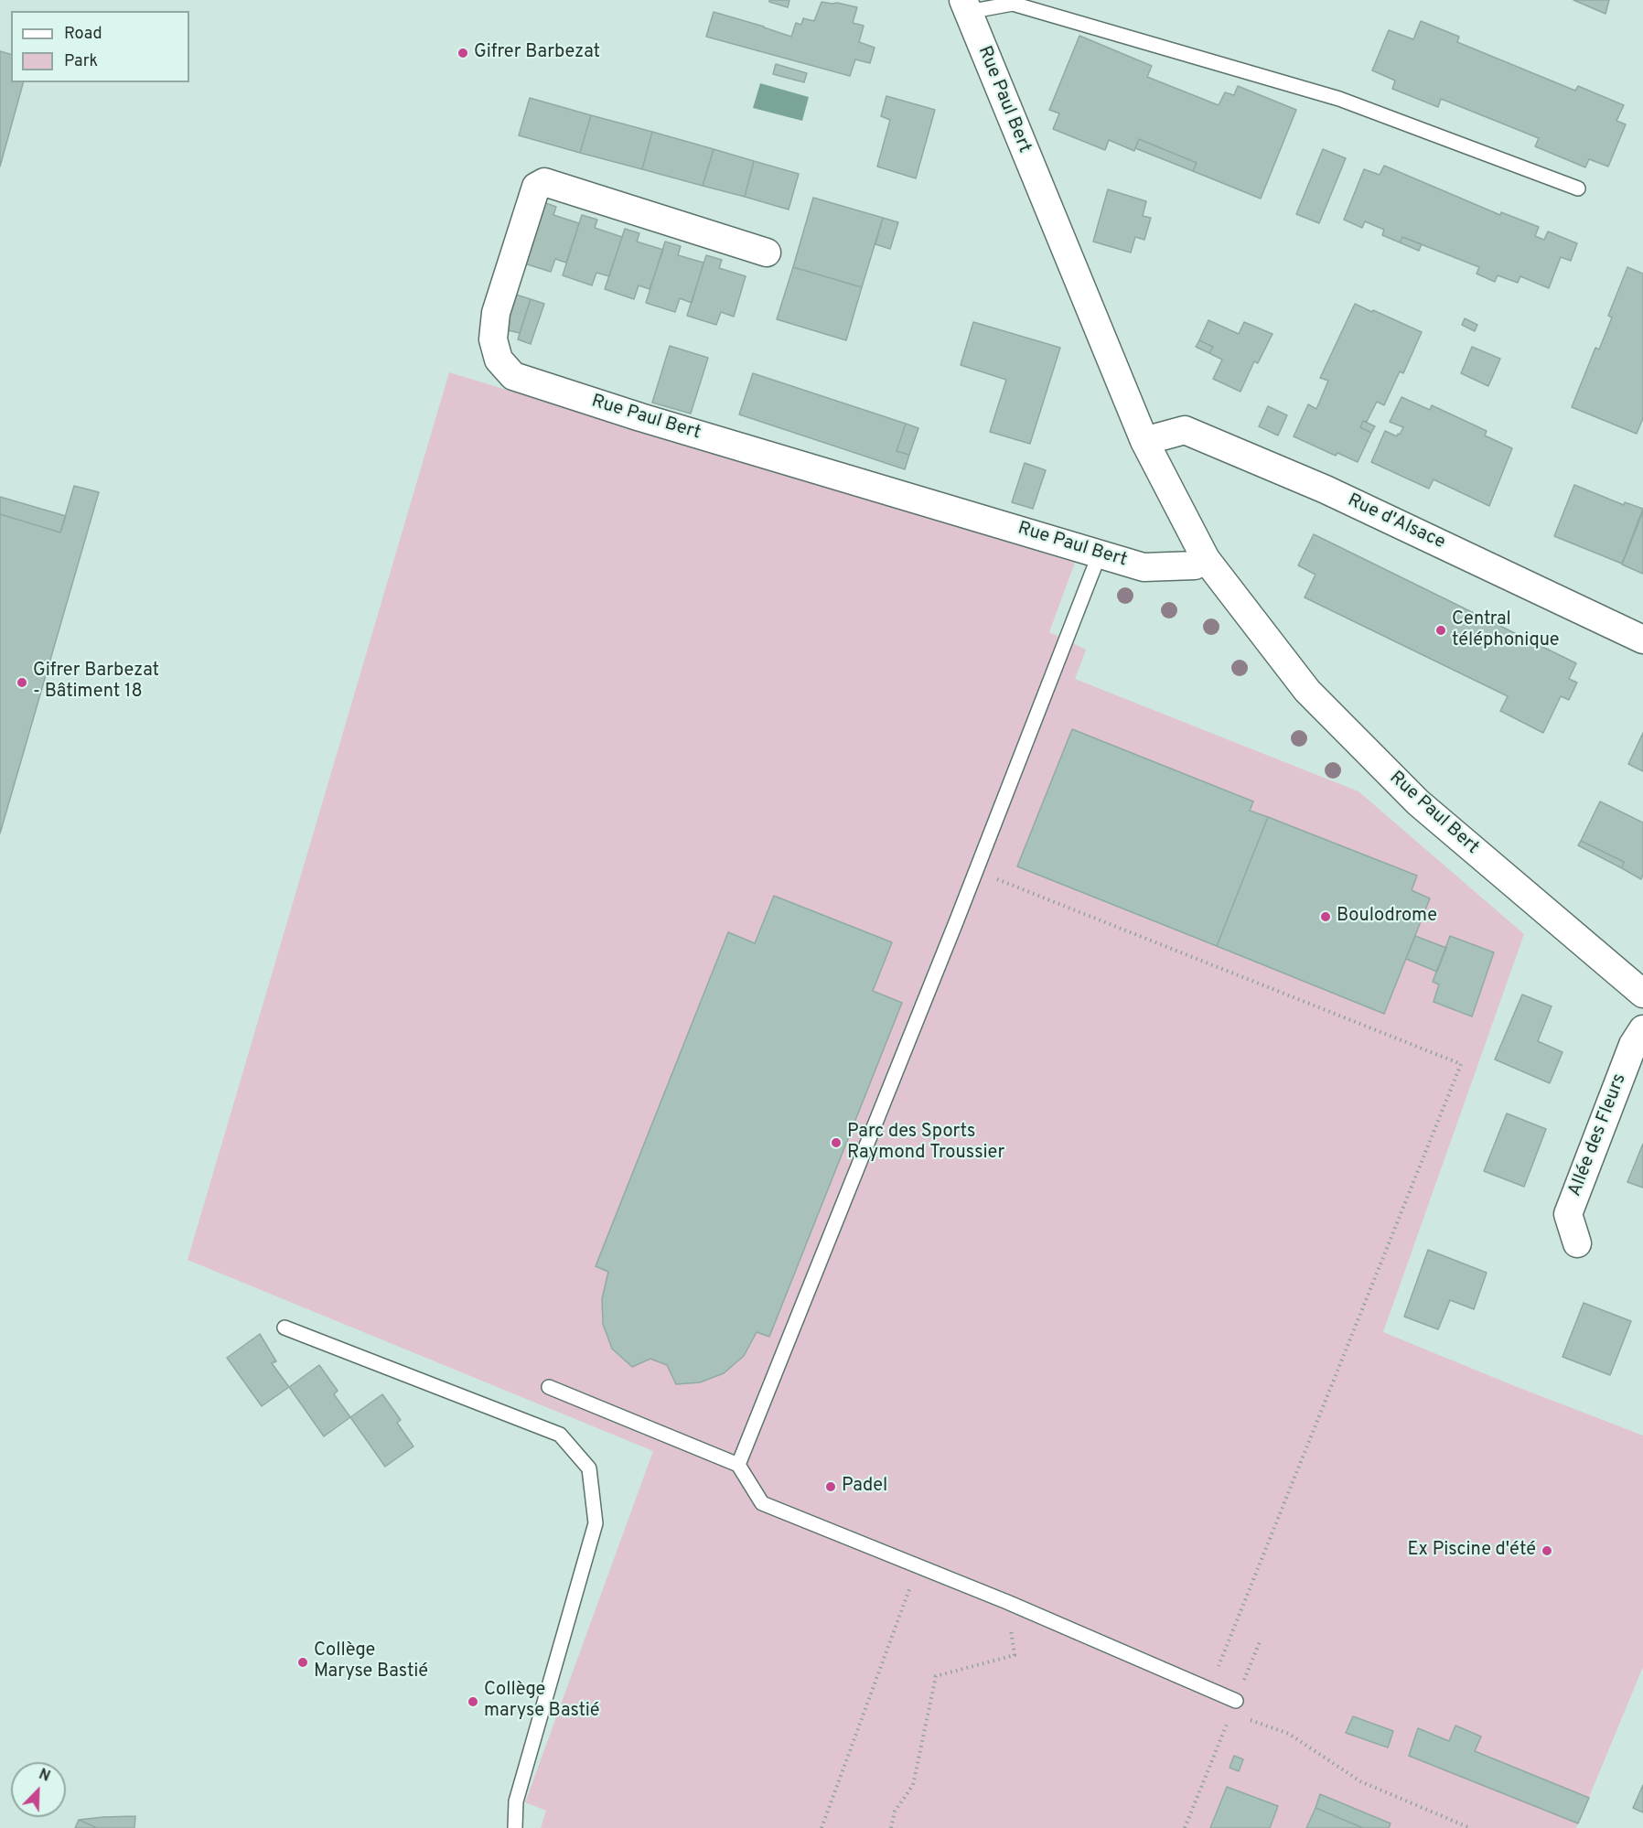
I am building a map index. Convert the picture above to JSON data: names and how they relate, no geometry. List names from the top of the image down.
{
  "streets": {
    "street": ["Rue Paul Bert", "Rue d'Alsace", "Allée des Fleurs"]
  },
  "crossings": [
    ["Rue Paul Bert", "Rue d'Alsace"]
  ],
  "places": [
    "Gifrer Barbezat",
    "Central téléphonique",
    "Gifrer Barbezat - Bâtiment 18",
    "Boulodrome",
    "Parc des Sports Raymond Troussier",
    "Padel",
    "Ex Piscine d'été",
    "Collège Maryse Bastié",
    "Collège maryse Bastié"
  ],
  "legend": ["Road", "Park"],
  "north": "top right"
}
